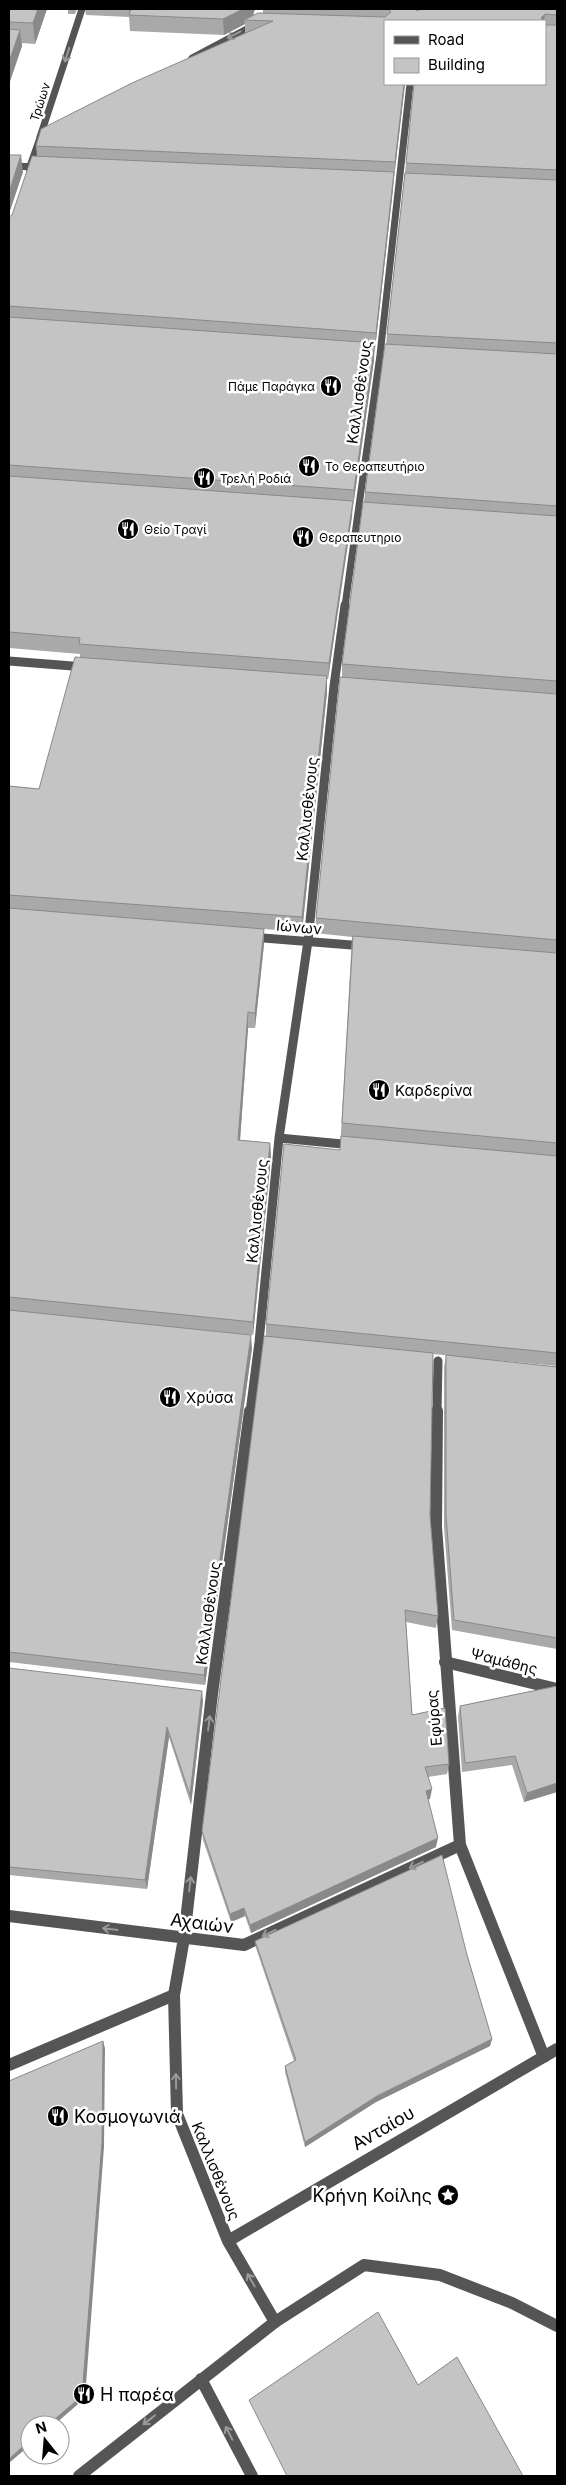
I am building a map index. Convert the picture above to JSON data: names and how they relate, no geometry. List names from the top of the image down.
{
  "streets": {
    "street": [
      "Τρώων",
      "Καλλισθένους",
      "Ιώνων",
      "Ψαμάθης",
      "Εφύρας",
      "Αχαιών",
      "Ανταίου"
    ]
  },
  "crossings": [
    ["Καλλισθένους", "Ιώνων"],
    ["Καλλισθένους", "Αχαιών"],
    ["Καλλισθένους", "Ανταίου"],
    ["Ψαμάθης", "Εφύρας"],
    ["Εφύρας", "Αχαιών"],
    ["Εφύρας", "Ανταίου"]
  ],
  "one_way": ["Τρώων", "Καλλισθένους", "Αχαιών"],
  "places": {
    "restaurant": [
      "Πάμε Παράγκα",
      "Το Θεραπευτήριο",
      "Τρελή Ροδιά",
      "Θείο Tραγί",
      "Θεραπευτηριο",
      "Καρδερίνα",
      "Χρύσα",
      "Κοσμογωνιά",
      "Η παρέα"
    ],
    "place": ["Κρήνη Κοίλης"]
  },
  "legend": ["Road", "Building"],
  "north": "top"
}
